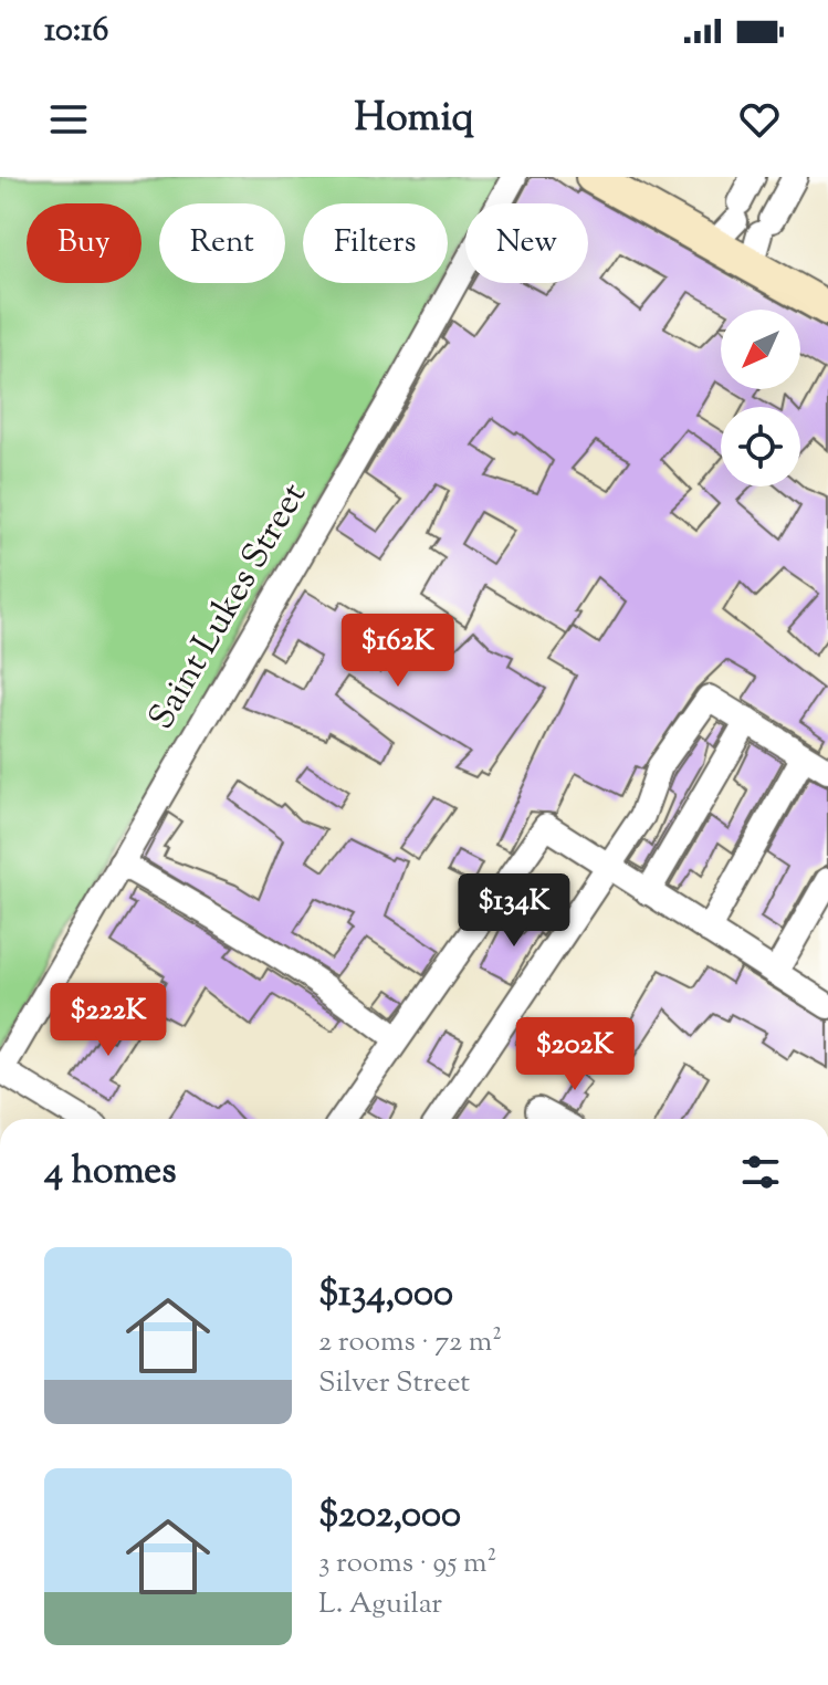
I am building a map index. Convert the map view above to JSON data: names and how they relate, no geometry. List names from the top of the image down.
{
  "streets": {
    "street": ["Saint Lukes Street"]
  },
  "north": "bottom left",
  "page": {
    "status": "10:16",
    "header": "Homiq",
    "chip": [
      "Buy",
      "Rent",
      "Filters",
      "New"
    ],
    "price": [
      "$162K",
      "$134K",
      "$222K",
      "$202K"
    ],
    "heading": "4 homes",
    "list": [
      {
        "name": "$134,000",
        "note": "2 rooms · 72 m² · Silver Street"
      },
      {
        "name": "$202,000",
        "note": "3 rooms · 95 m² · L. Aguilar"
      }
    ]
  }
}
